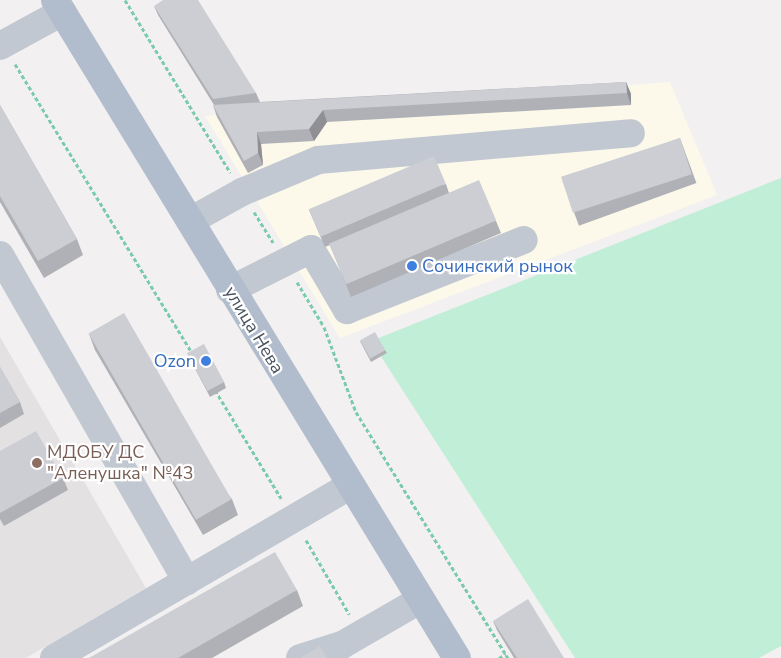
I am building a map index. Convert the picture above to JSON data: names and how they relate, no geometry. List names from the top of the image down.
{
  "streets": {
    "main road": ["улица Нева"]
  },
  "places": ["Сочинский рынок", "Ozon", "МДОБУ ДС \"Аленушка\" №43"]
}
